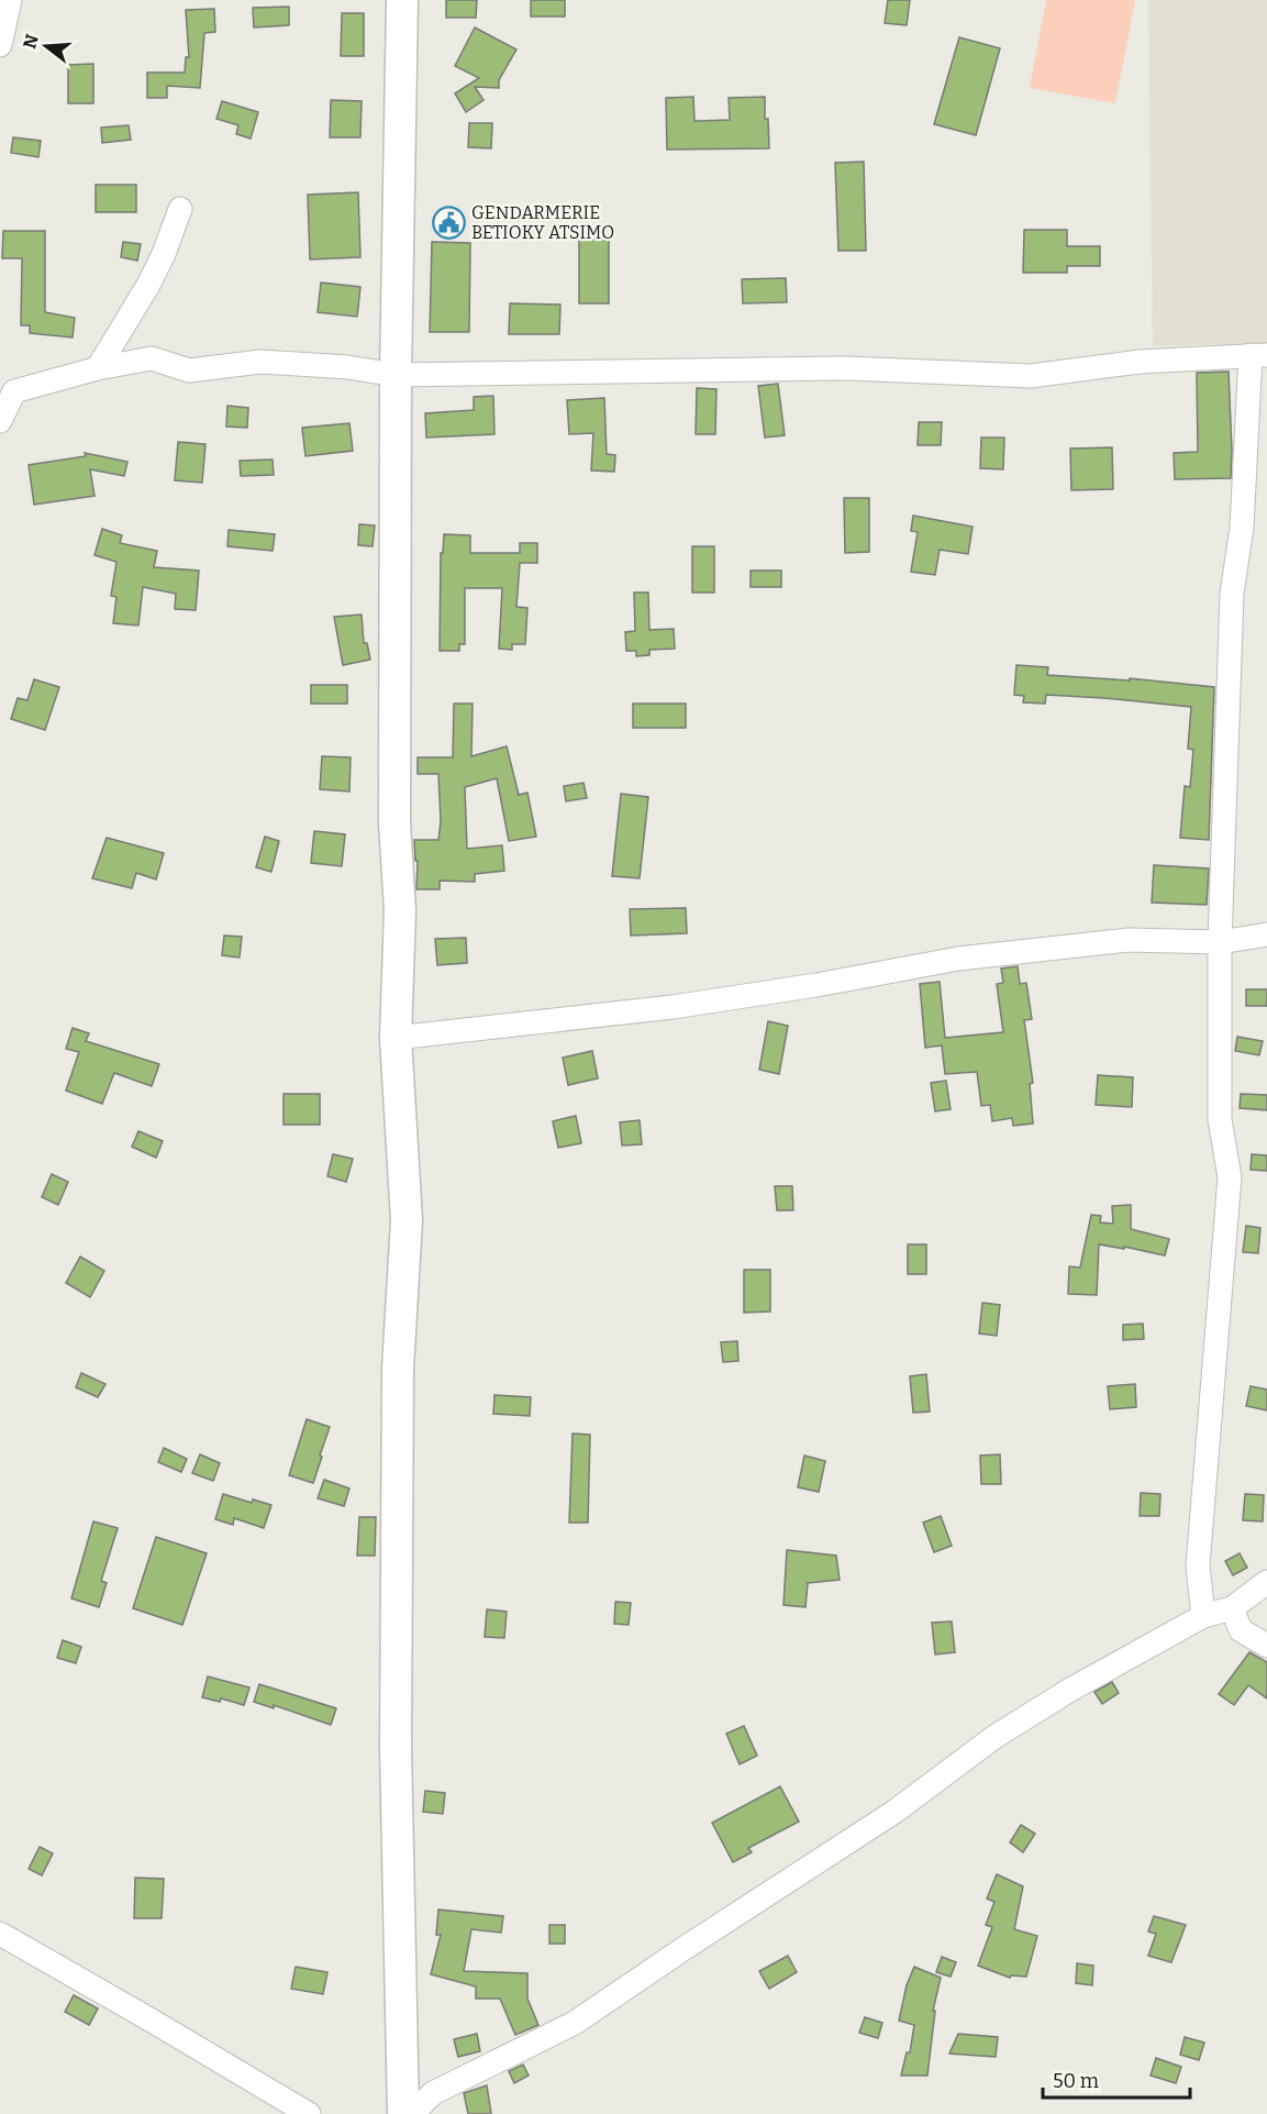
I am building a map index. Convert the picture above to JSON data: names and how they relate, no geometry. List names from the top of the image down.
{
  "places": {
    "public building": ["GENDARMERIE BETIOKY ATSIMO"]
  },
  "scale_bar": "50 m",
  "north": "left"
}
